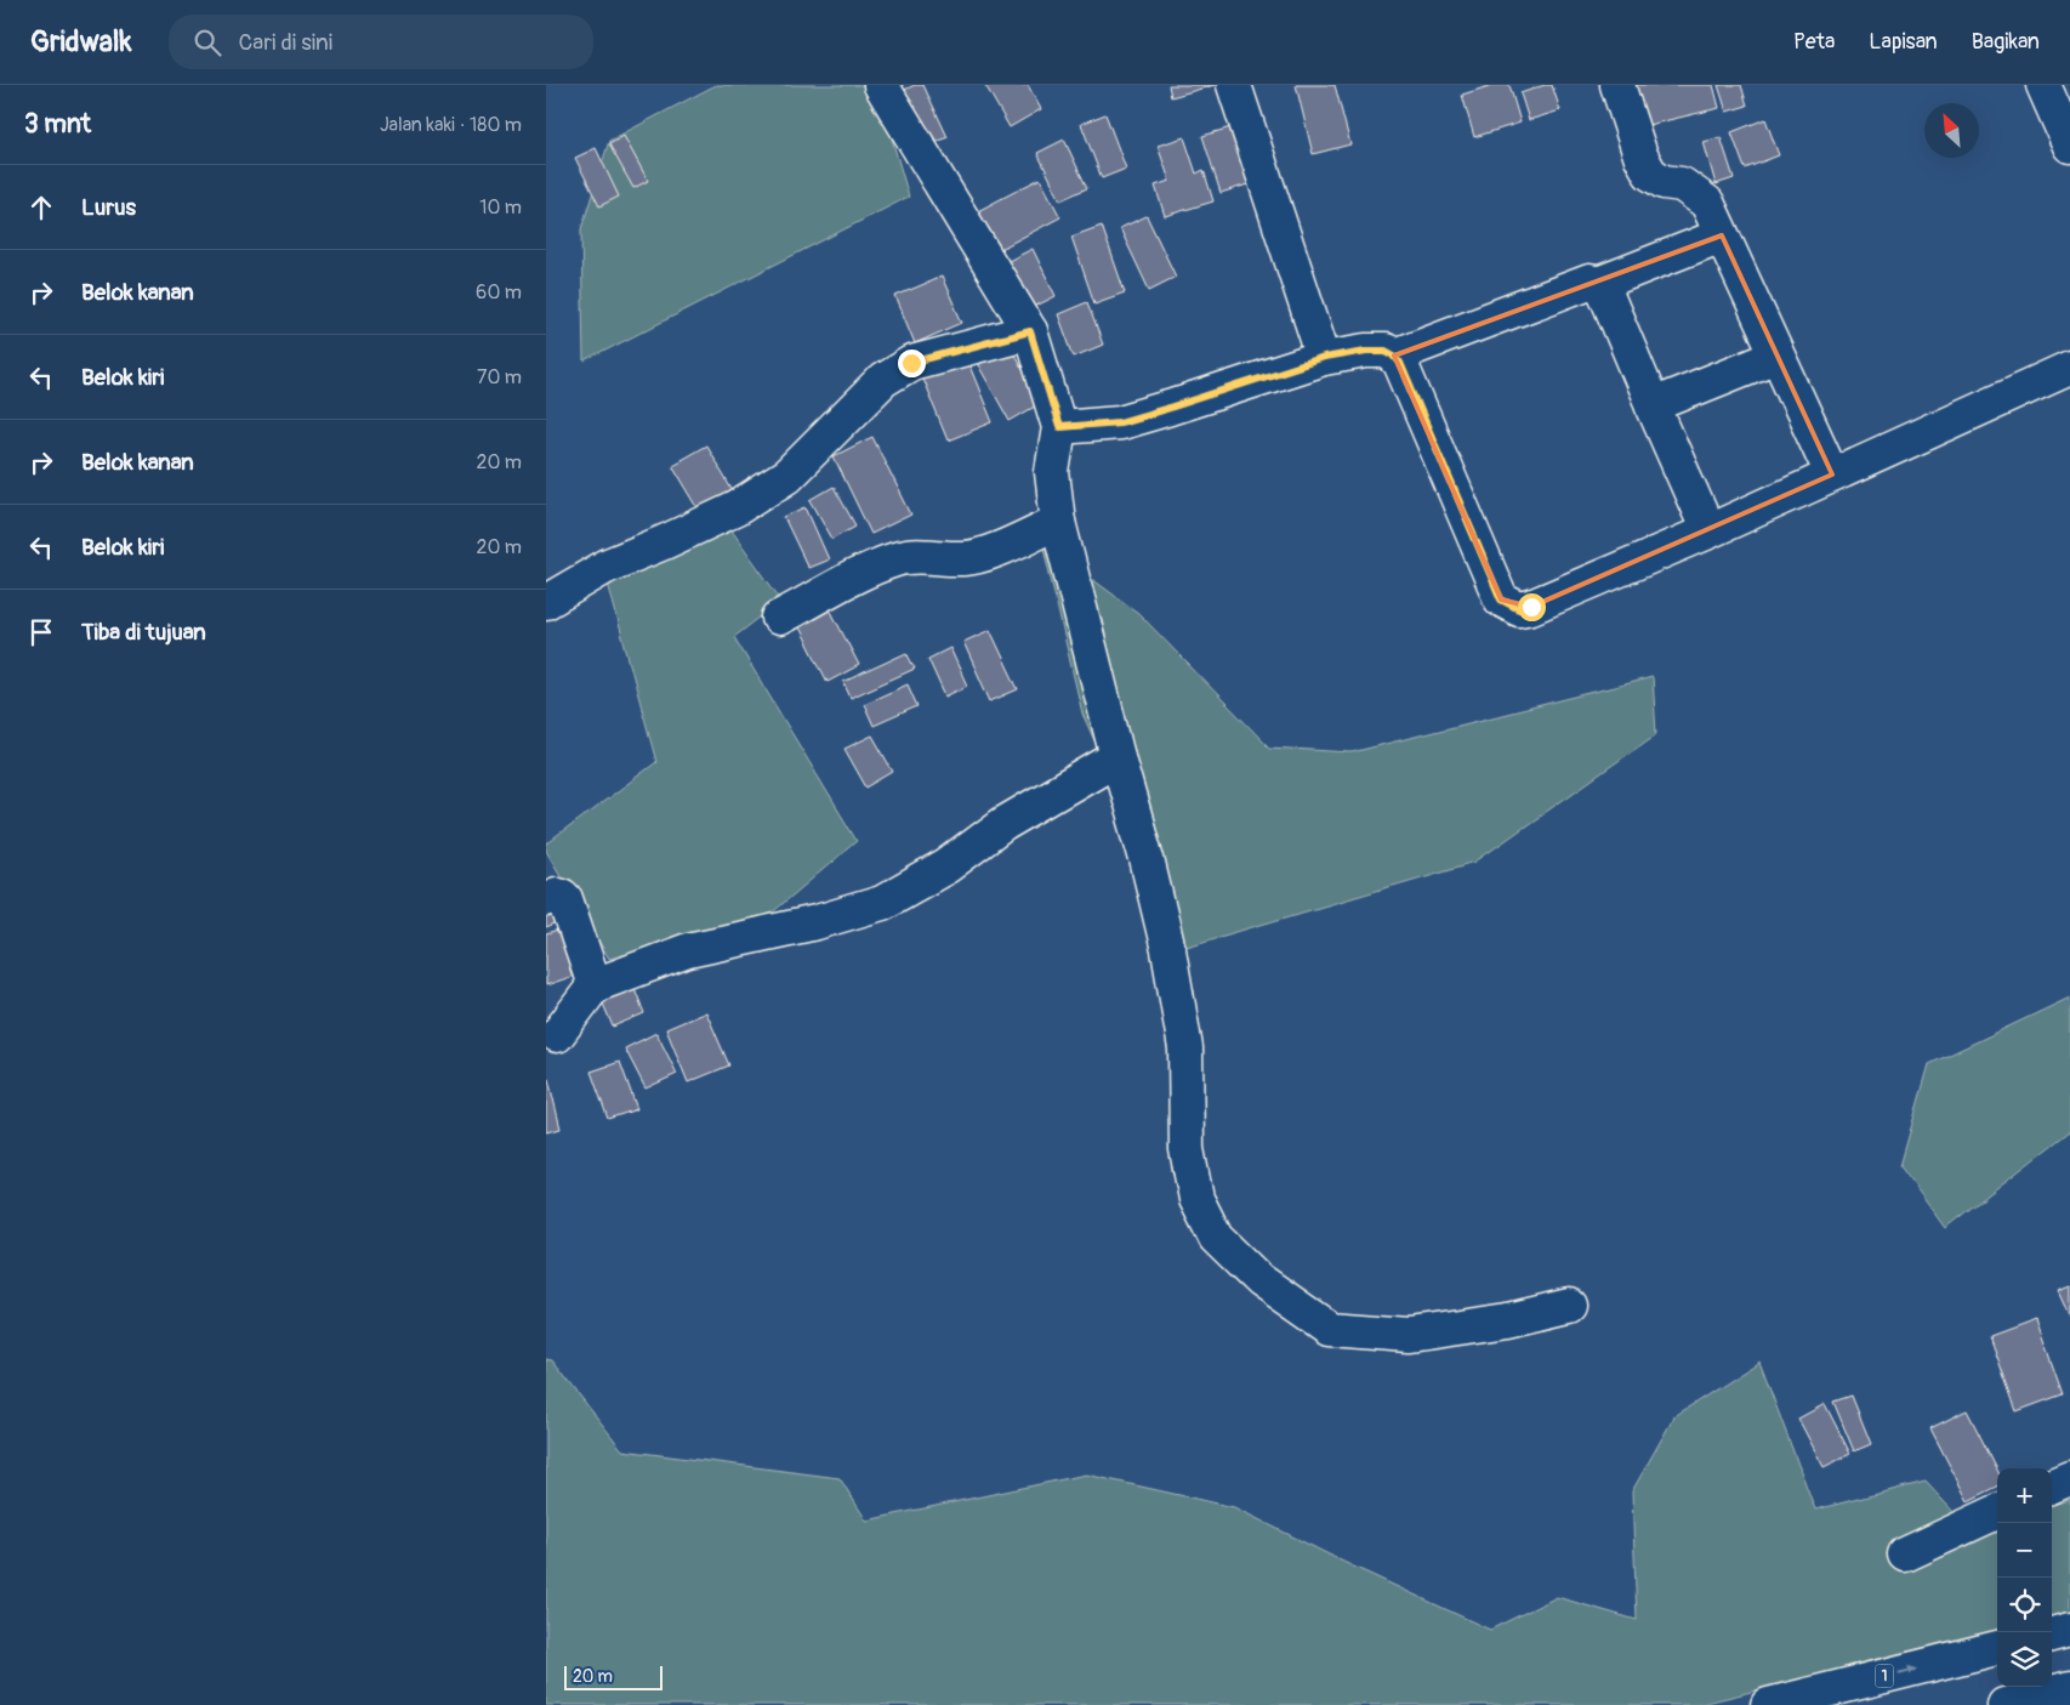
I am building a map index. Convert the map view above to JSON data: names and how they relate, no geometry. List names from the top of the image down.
{
  "streets": {
    "main road": ["1"]
  },
  "scale_bar": "20 m",
  "north": "top left",
  "page": {
    "header": "Gridwalk",
    "search": "Cari di sini",
    "nav": ["Peta", "Lapisan", "Bagikan"],
    "heading": ["3 mnt", "Jalan kaki · 180 m"],
    "list": [
      ["Lurus", "10 m"],
      ["Belok kanan", "60 m"],
      ["Belok kiri", "70 m"],
      ["Belok kanan", "20 m"],
      ["Belok kiri", "20 m"],
      "Tiba di tujuan"
    ],
    "map_buttons": ["+", "−"],
    "scale": "20 m"
  }
}
